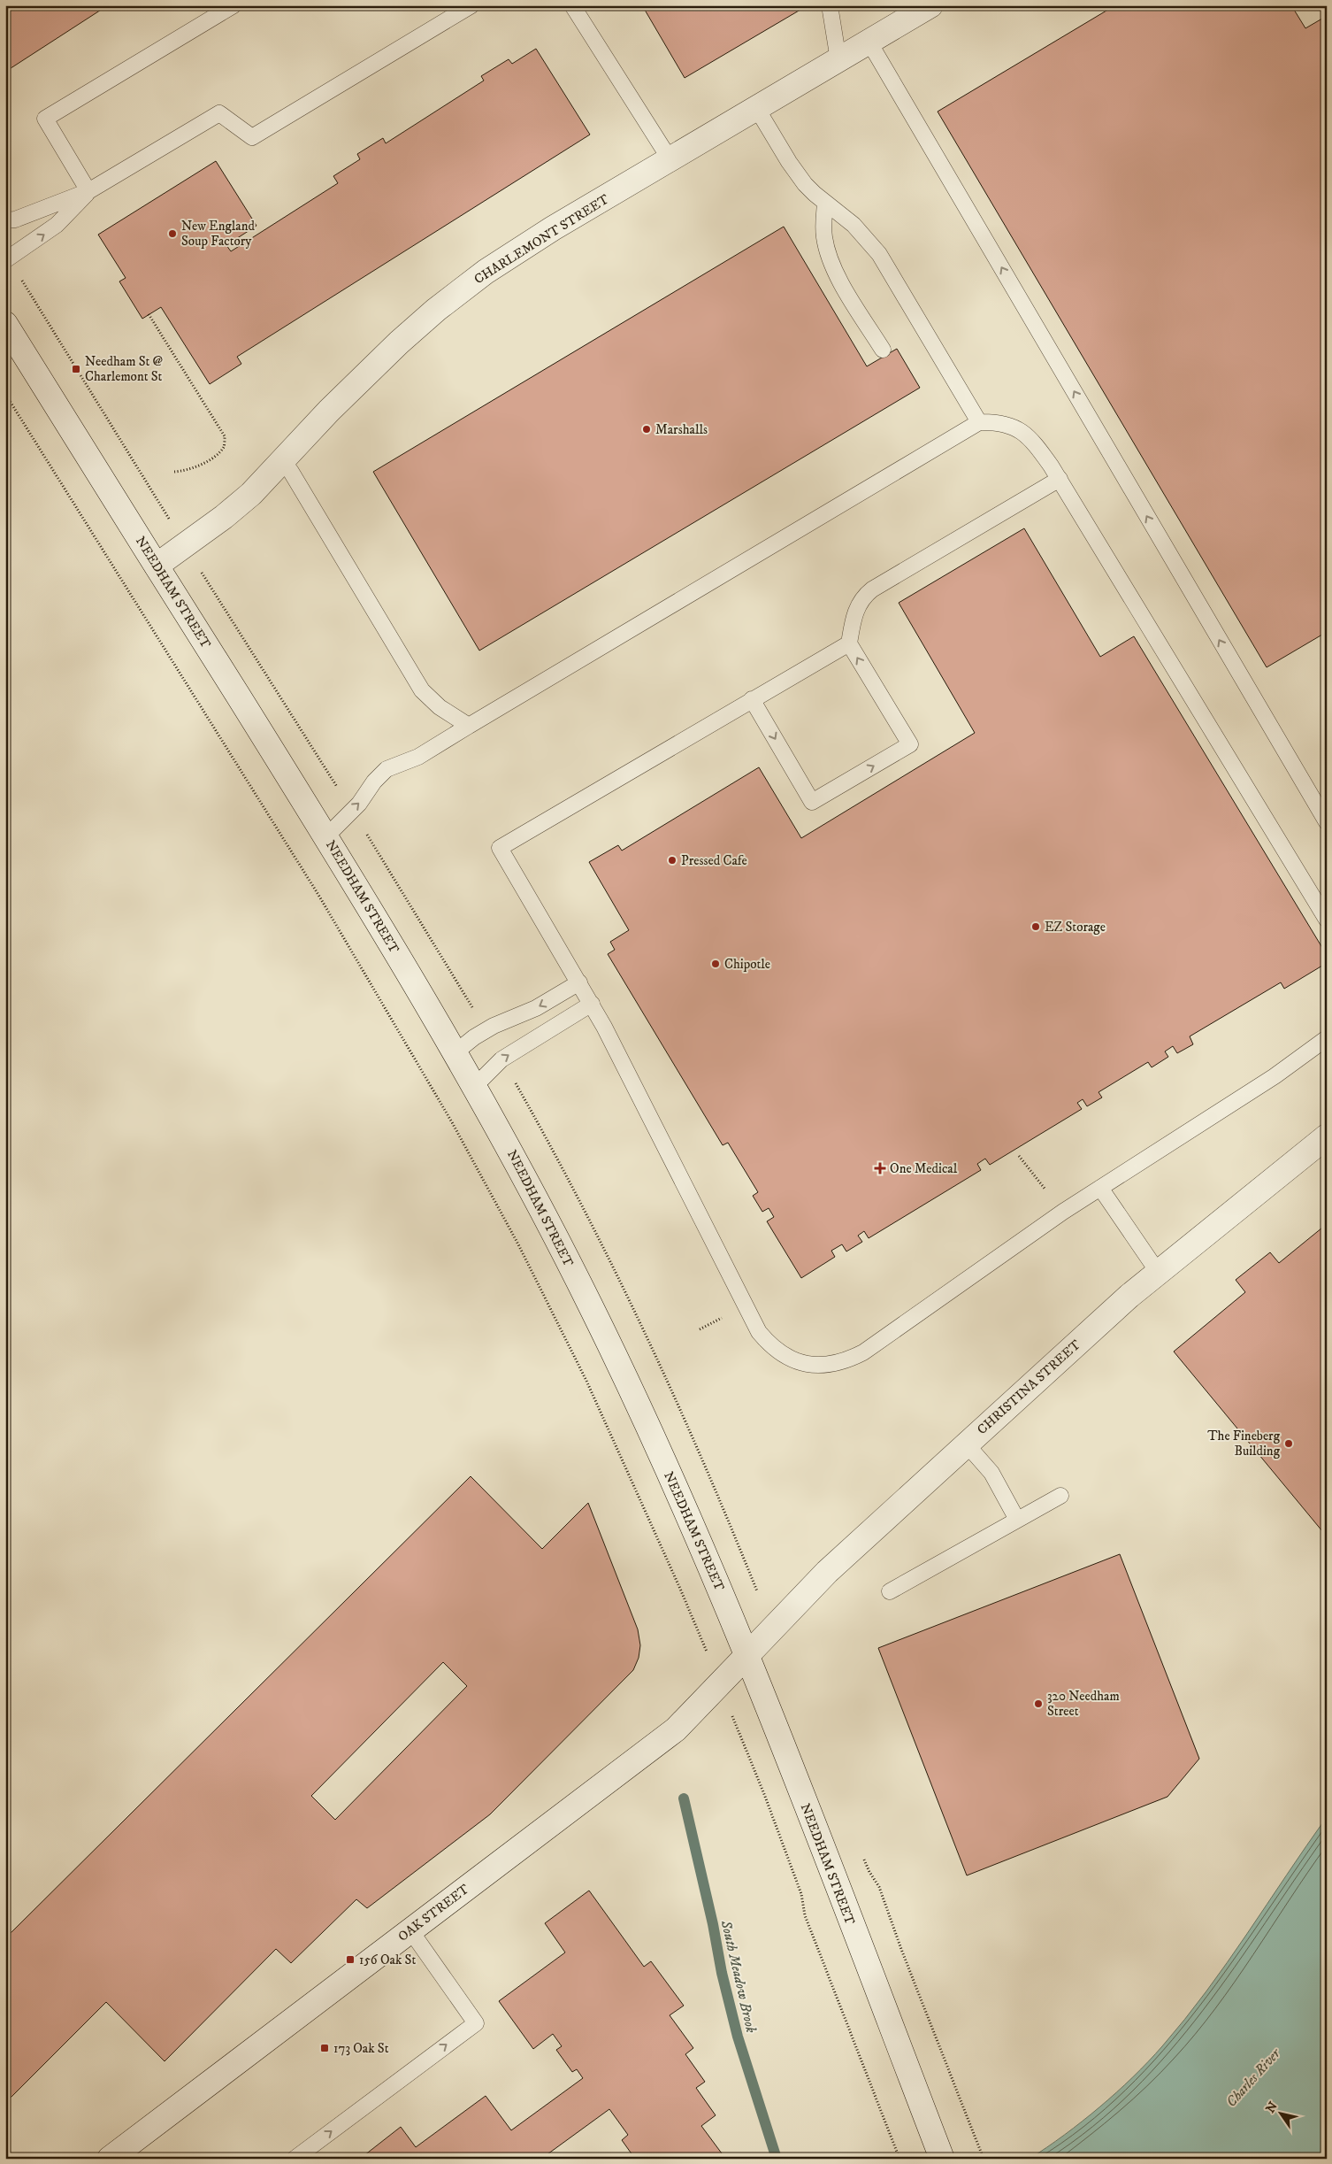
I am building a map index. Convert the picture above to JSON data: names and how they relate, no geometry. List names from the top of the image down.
{
  "streets": {
    "street": [
      "CHARLEMONT STREET",
      "NEEDHAM STREET",
      "CHRISTINA STREET",
      "OAK STREET"
    ]
  },
  "crossings": [
    ["CHARLEMONT STREET", "NEEDHAM STREET"],
    ["NEEDHAM STREET", "CHRISTINA STREET"],
    ["NEEDHAM STREET", "OAK STREET"],
    ["CHRISTINA STREET", "OAK STREET"]
  ],
  "water": ["South Meadow Brook", "Charles River"],
  "places": {
    "other": [
      "New England Soup Factory",
      "Marshalls",
      "Pressed Cafe",
      "EZ Storage",
      "Chipotle",
      "The Fineberg Building",
      "320 Needham Street"
    ],
    "transit": ["Needham St @ Charlemont St", "156 Oak St", "173 Oak St"],
    "health": ["One Medical"]
  },
  "north": "top left"
}
